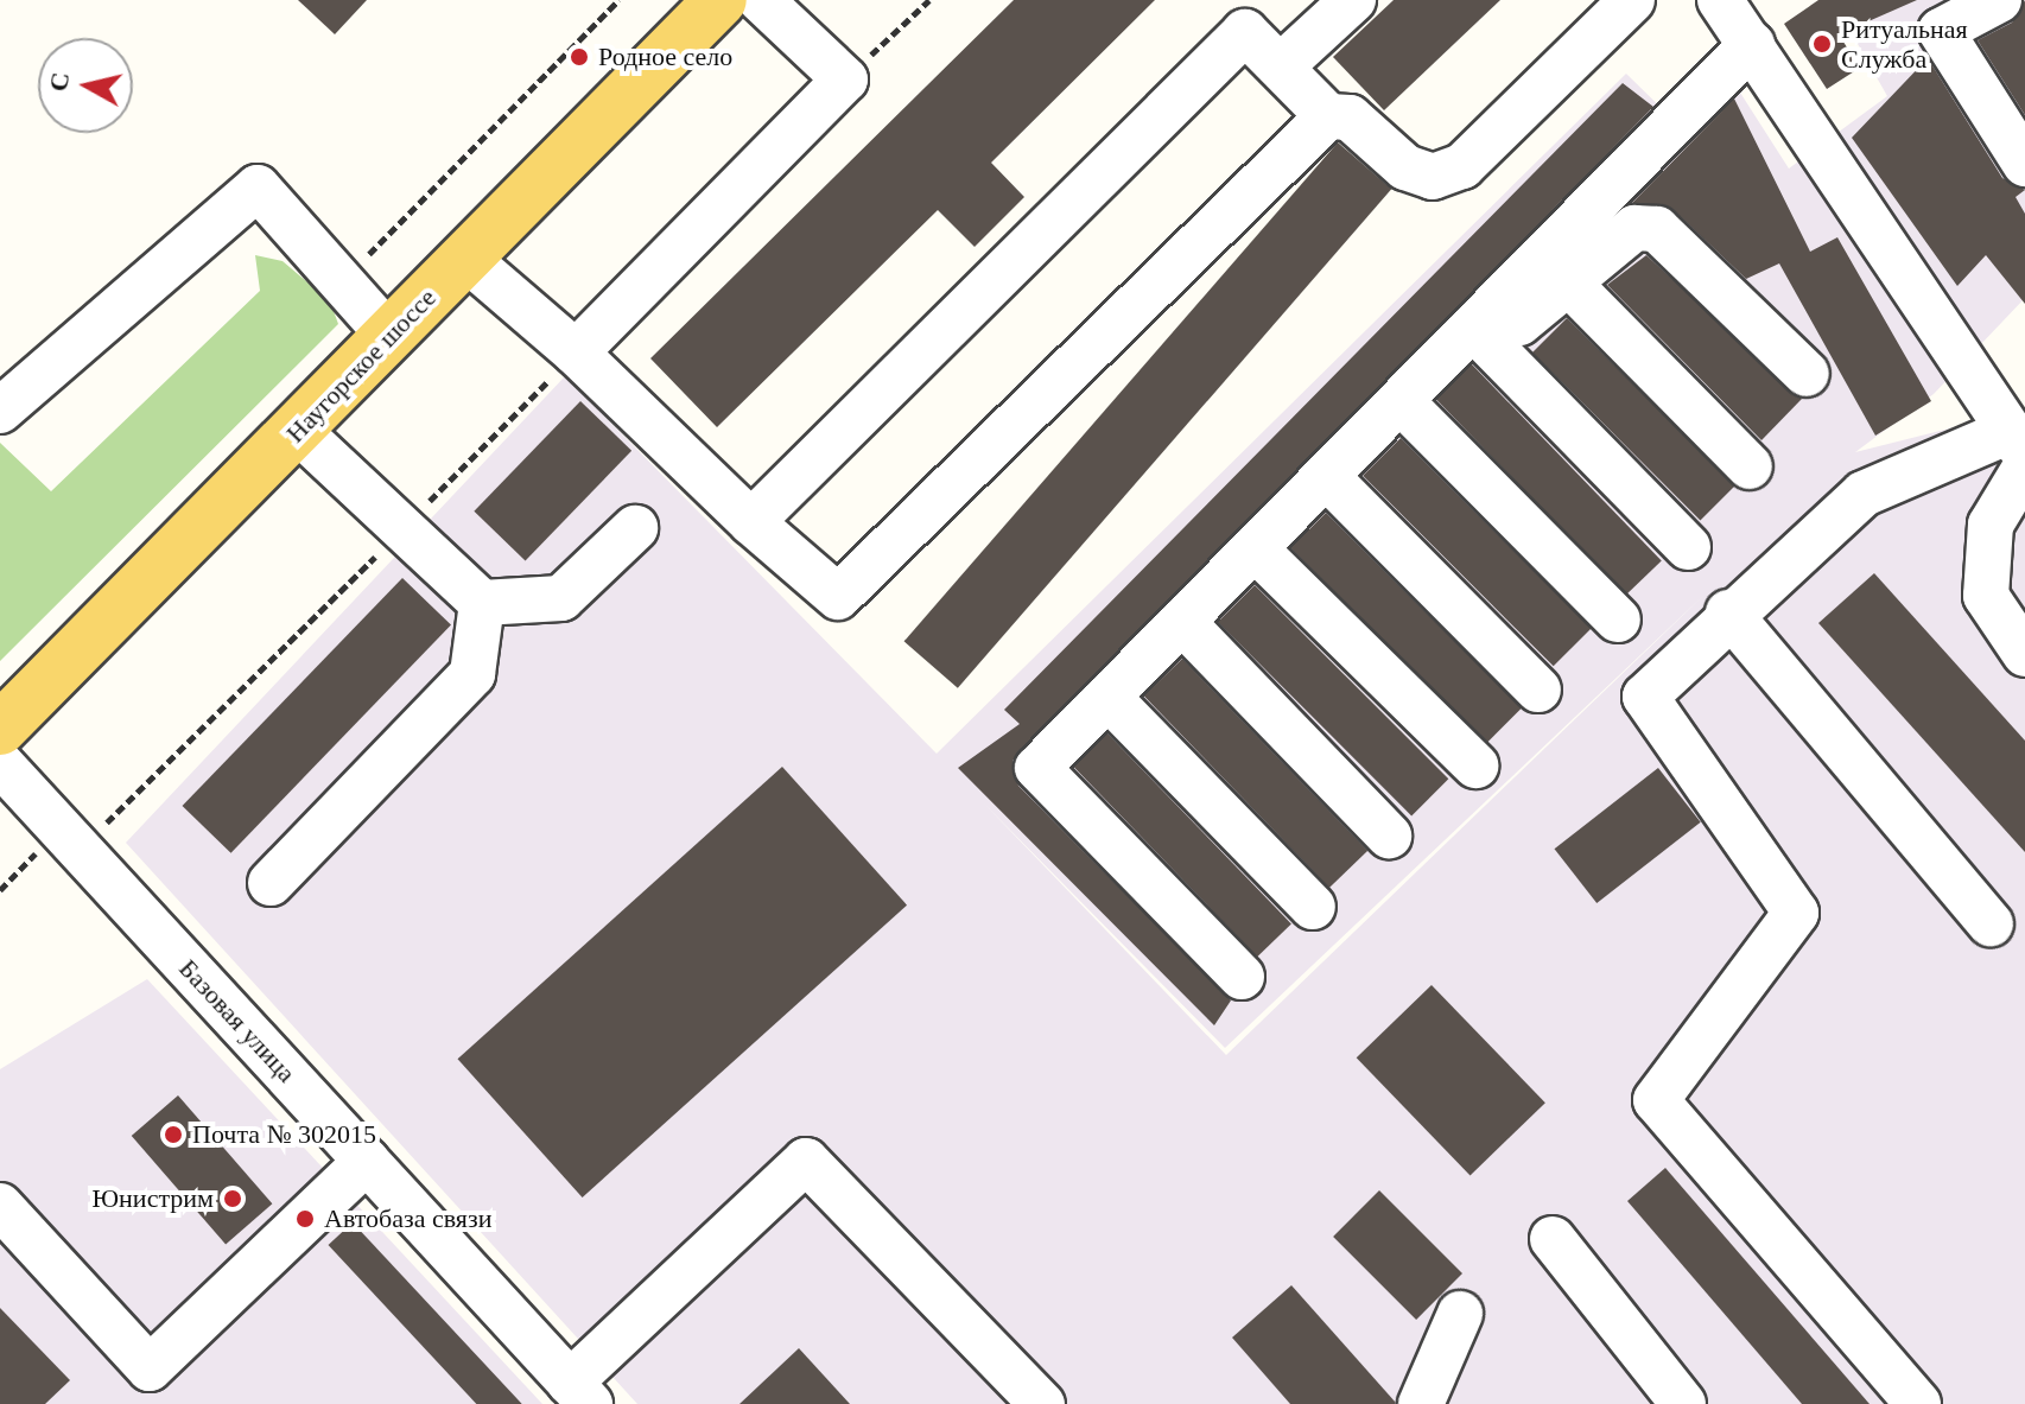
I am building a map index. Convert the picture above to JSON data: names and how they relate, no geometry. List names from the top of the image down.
{
  "streets": {
    "main road": ["Наугорское шоссе"],
    "street": ["Базовая улица"]
  },
  "places": [
    "Ритуальная Служба",
    "Родное село",
    "Почта № 302015",
    "Юнистрим",
    "Автобаза связи"
  ],
  "north": "left"
}
